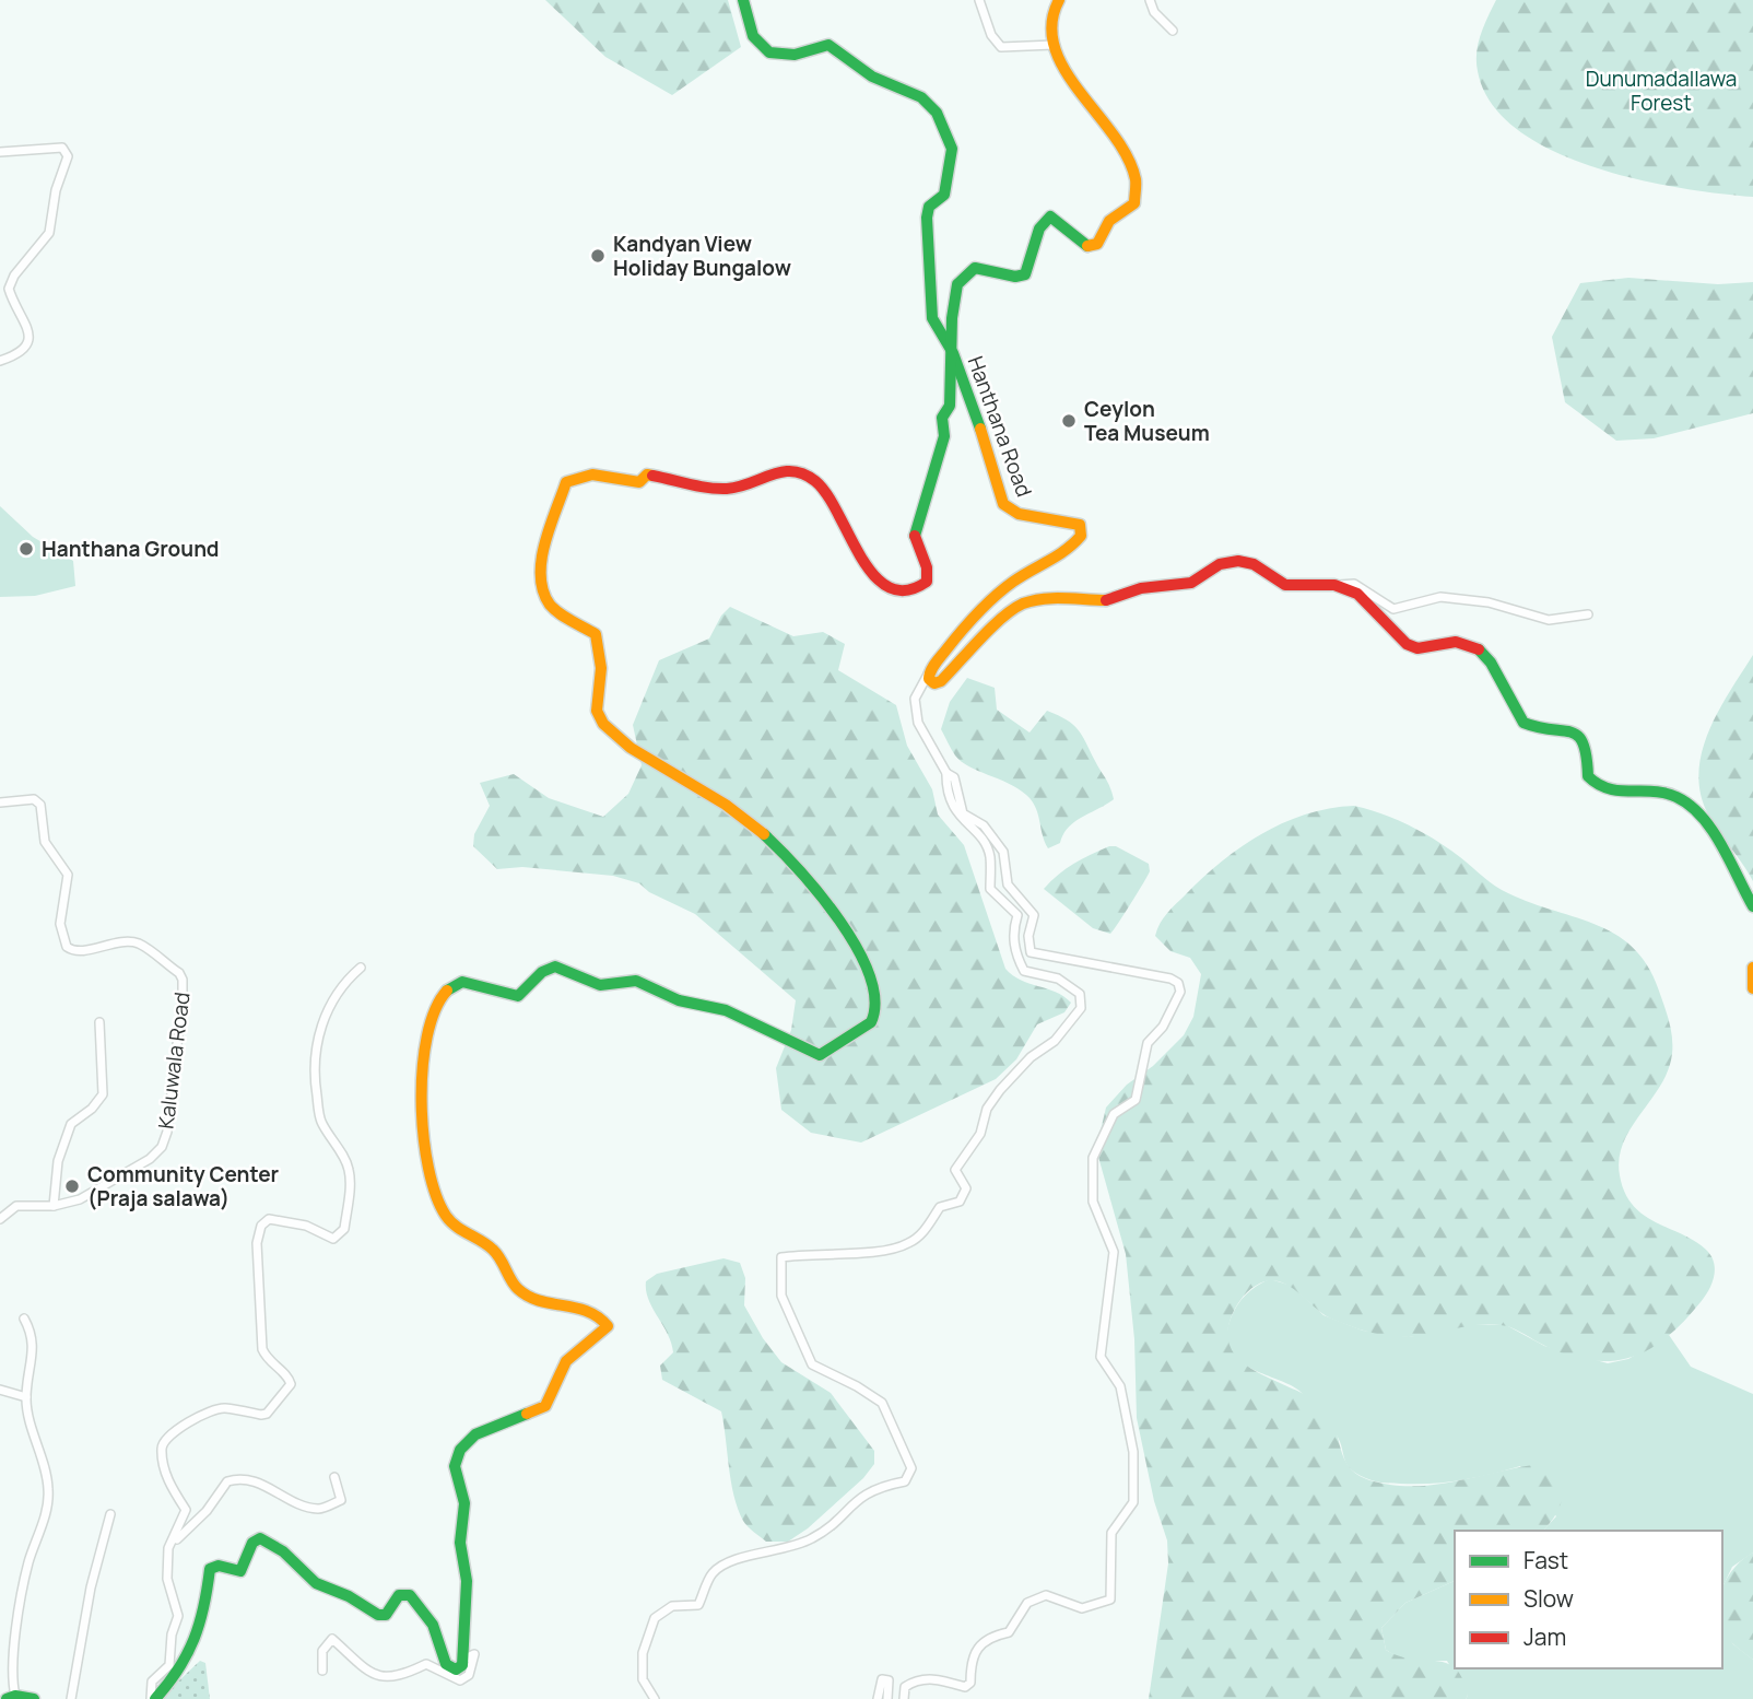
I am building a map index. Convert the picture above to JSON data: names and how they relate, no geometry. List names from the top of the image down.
{
  "streets": {
    "street": ["Hanthana Road", "Kaluwala Road"]
  },
  "parks": ["Dunumadallawa Forest"],
  "places": [
    "Kandyan View Holiday Bungalow",
    "Ceylon Tea Museum",
    "Hanthana Ground",
    "Community Center (Praja salawa)"
  ],
  "legend": ["Fast", "Slow", "Jam"]
}
